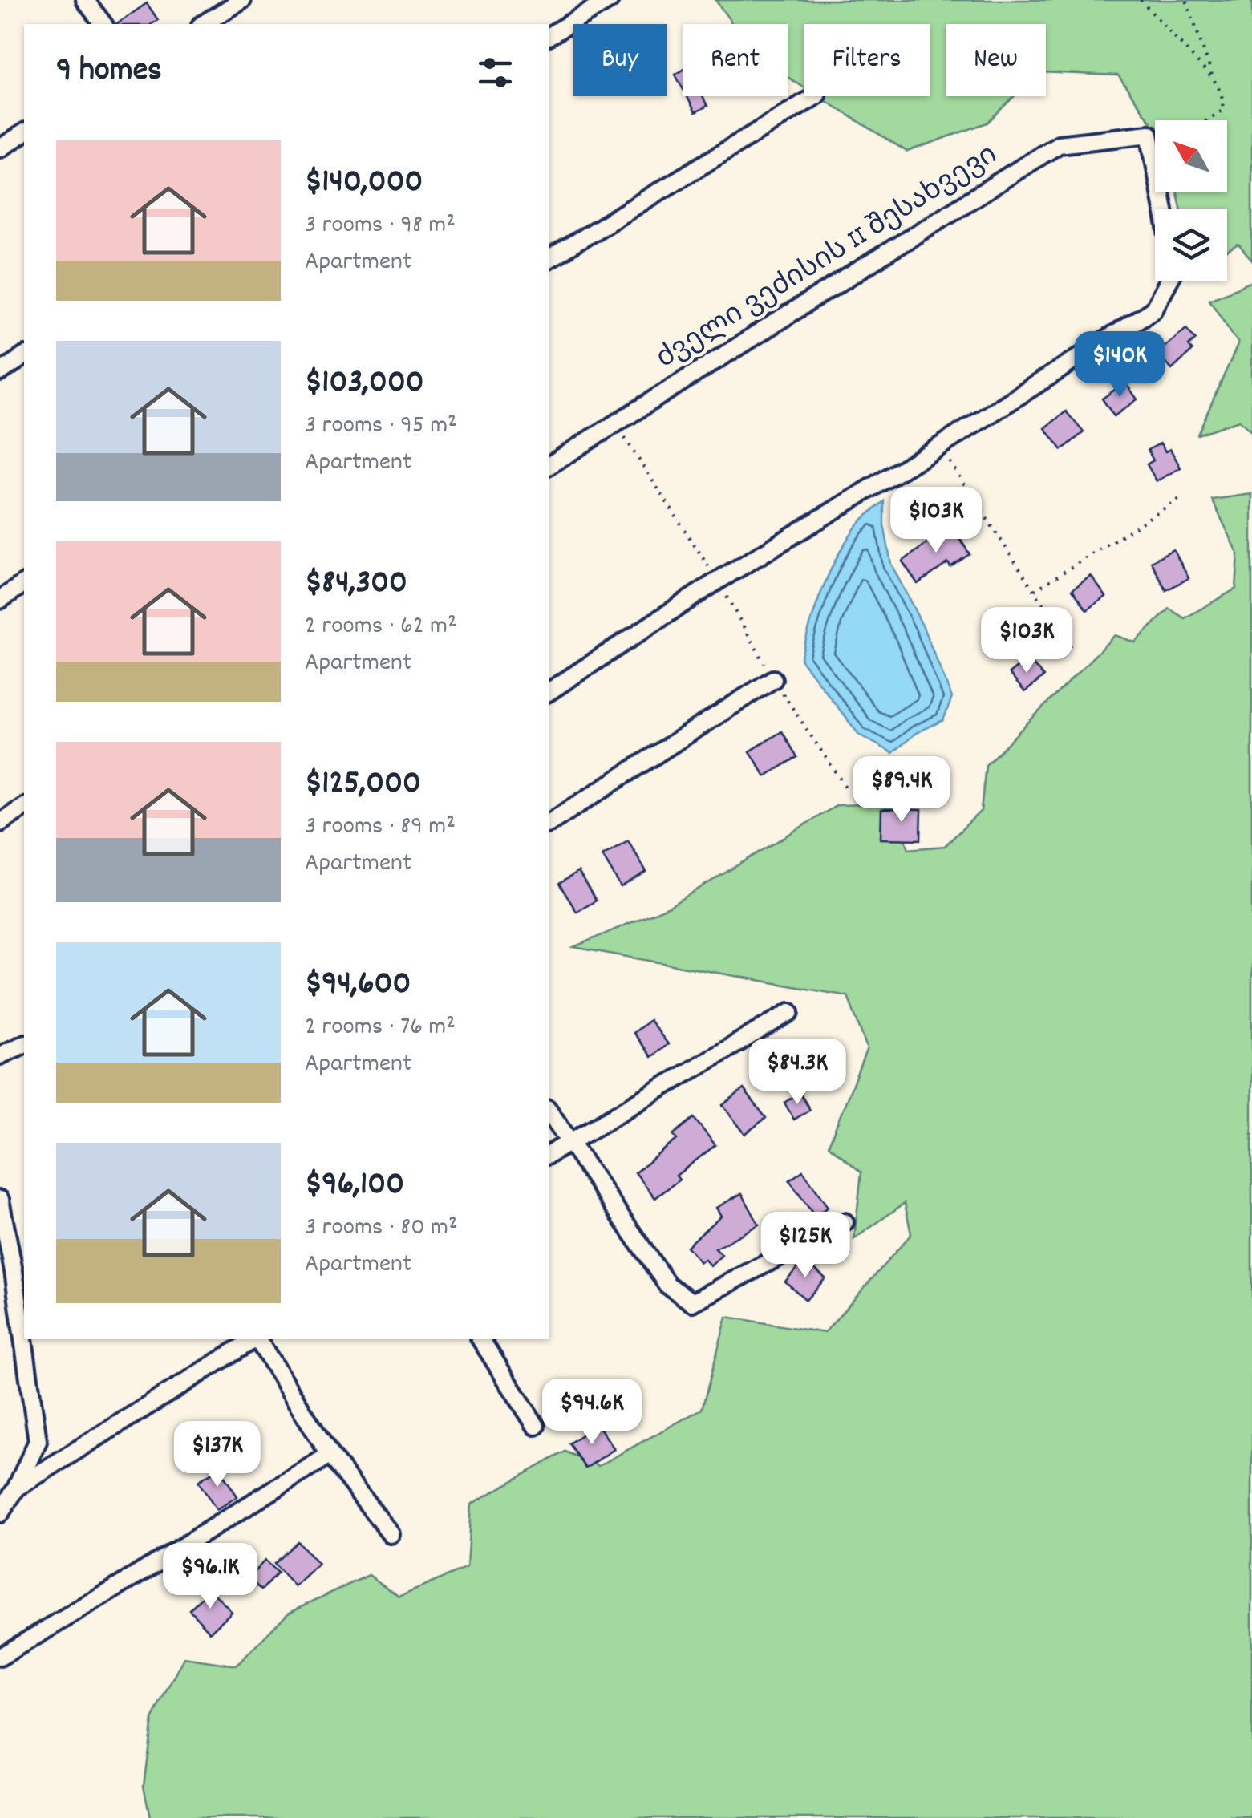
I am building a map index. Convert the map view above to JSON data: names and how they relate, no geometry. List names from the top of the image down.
{
  "streets": {
    "street": ["ძველი ვეძისის II შესახვევი"]
  },
  "north": "top left",
  "page": {
    "chip": [
      "Buy",
      "Rent",
      "Filters",
      "New"
    ],
    "heading": "9 homes",
    "list": [
      {
        "name": "$140,000",
        "note": "3 rooms · 98 m² · Apartment"
      },
      {
        "name": "$103,000",
        "note": "3 rooms · 95 m² · Apartment"
      },
      {
        "name": "$84,300",
        "note": "2 rooms · 62 m² · Apartment"
      },
      {
        "name": "$125,000",
        "note": "3 rooms · 89 m² · Apartment"
      },
      {
        "name": "$94,600",
        "note": "2 rooms · 76 m² · Apartment"
      },
      {
        "name": "$96,100",
        "note": "3 rooms · 80 m² · Apartment"
      }
    ],
    "price": [
      "$140K",
      "$103K",
      "$103K",
      "$89.4K",
      "$84.3K",
      "$125K",
      "$94.6K",
      "$137K",
      "$96.1K"
    ]
  }
}
